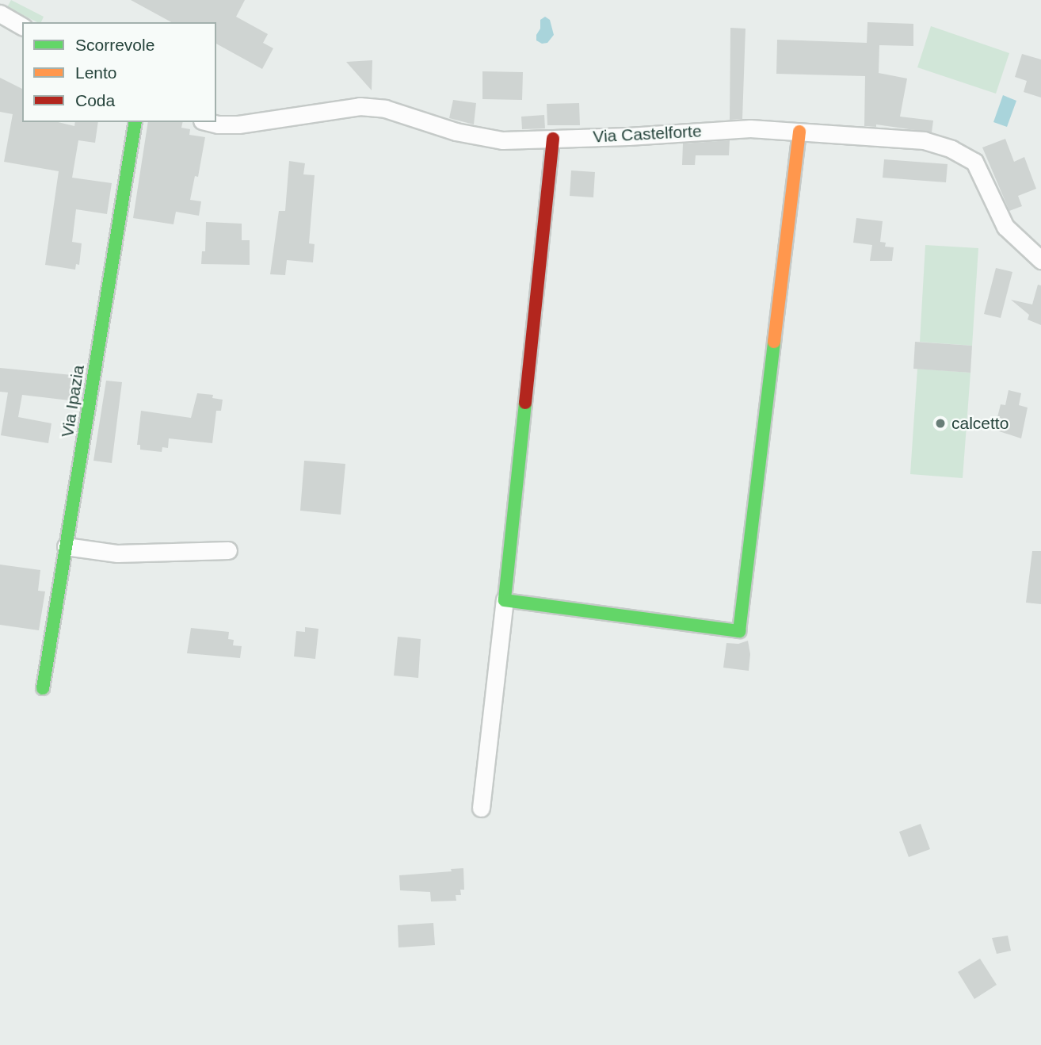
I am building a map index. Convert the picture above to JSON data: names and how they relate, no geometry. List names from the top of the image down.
{
  "streets": {
    "street": ["Via Castelforte", "Via Ipazia"]
  },
  "places": ["calcetto"],
  "legend": ["Scorrevole", "Lento", "Coda"]
}
